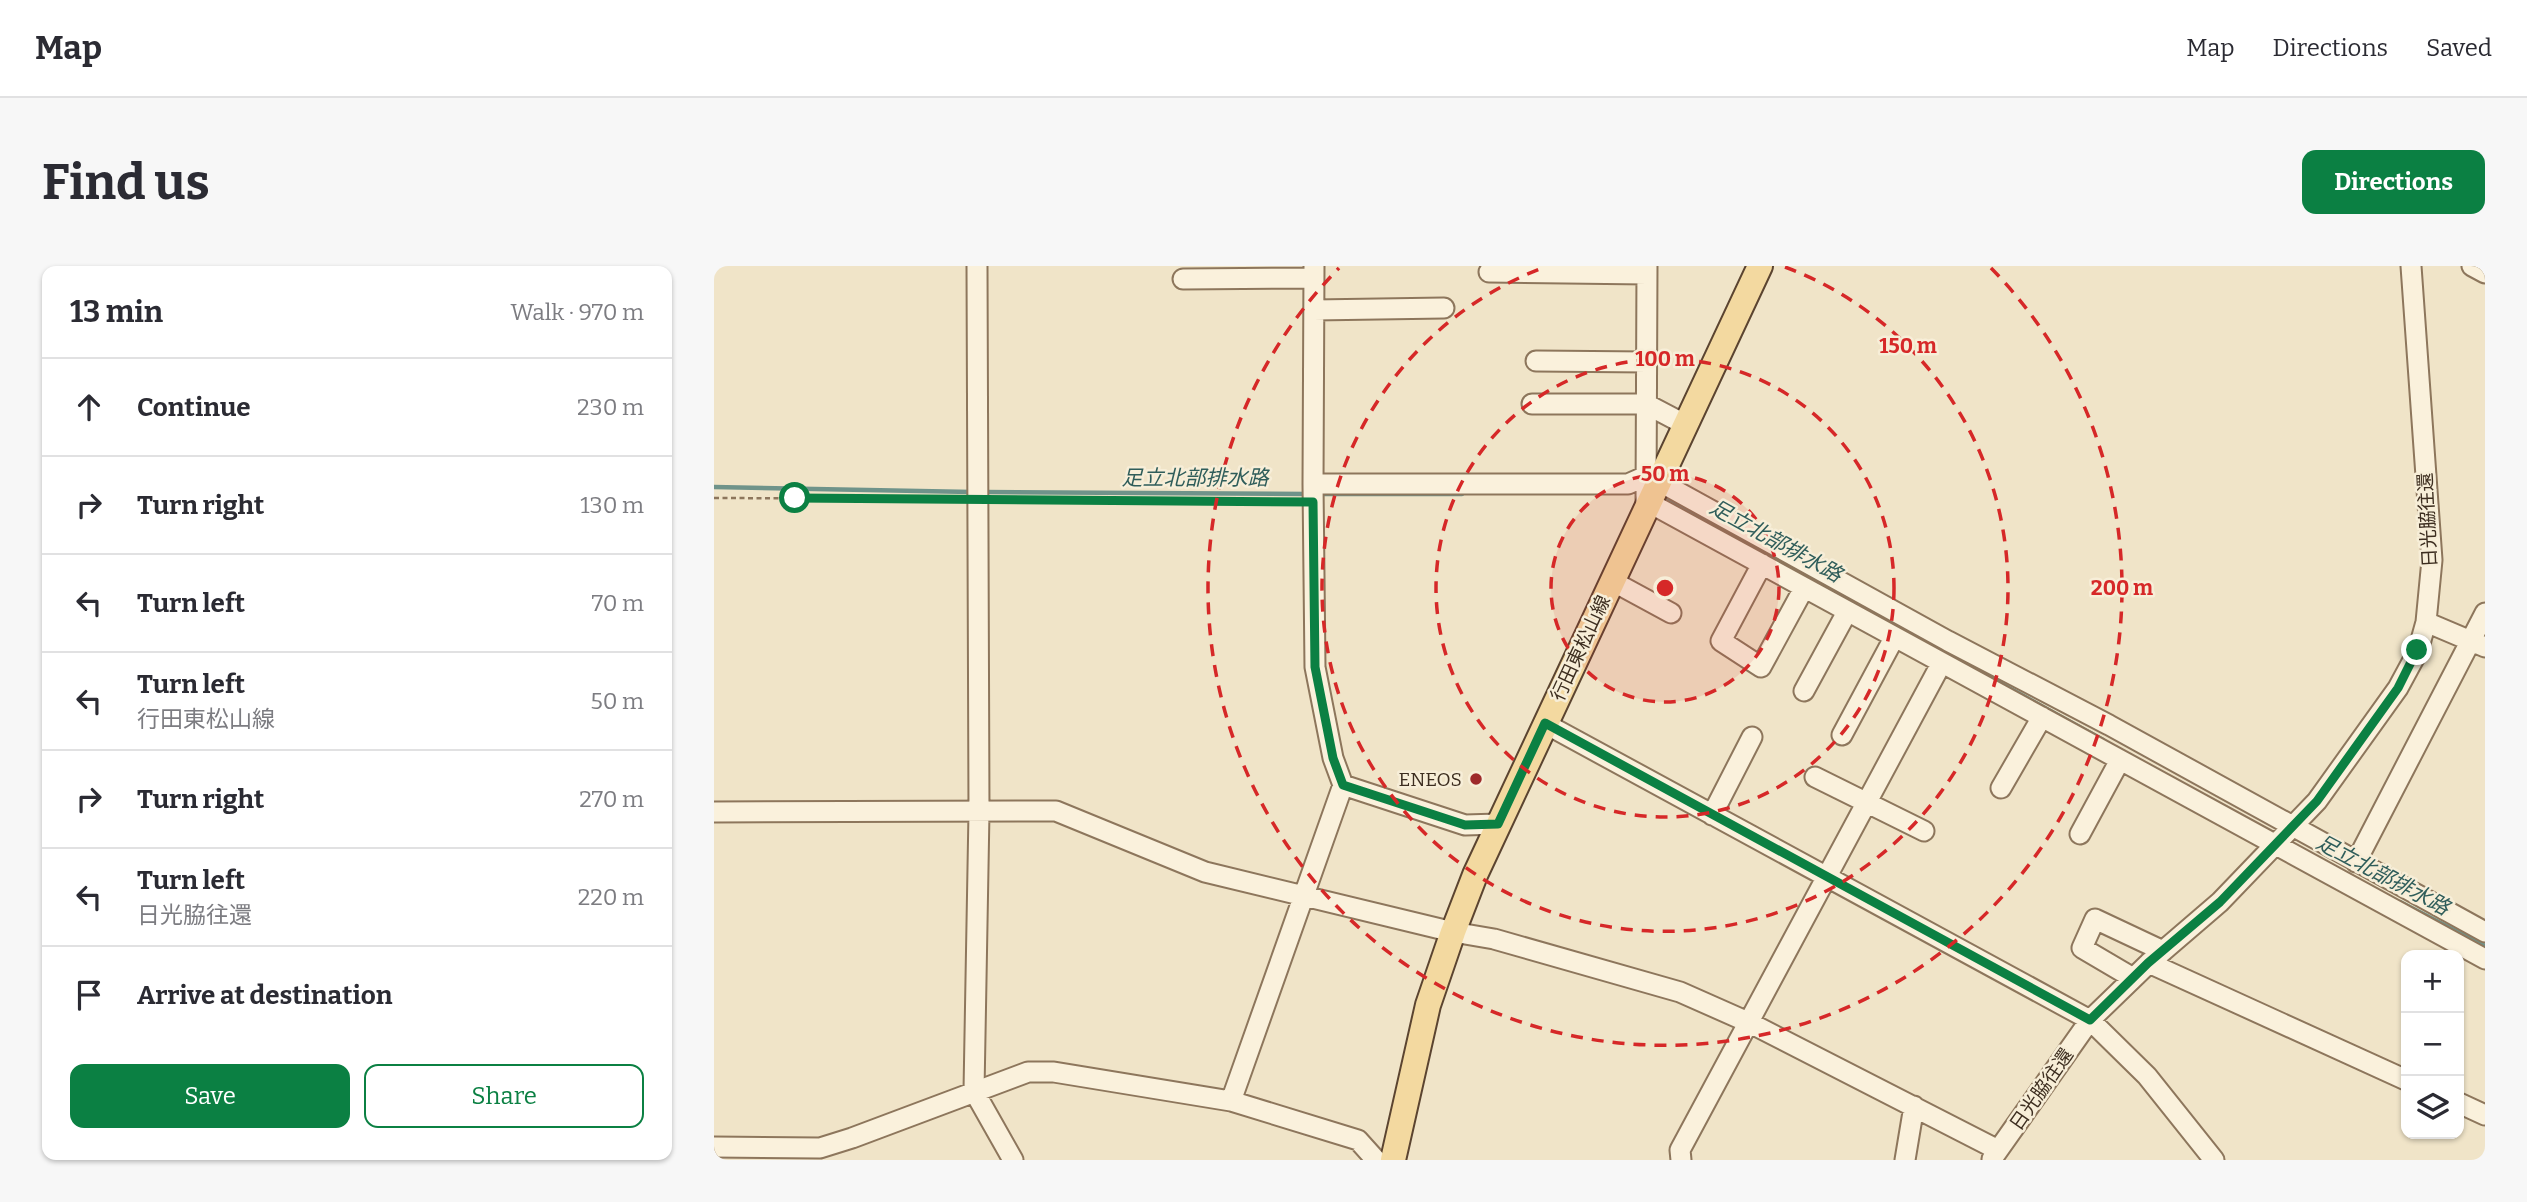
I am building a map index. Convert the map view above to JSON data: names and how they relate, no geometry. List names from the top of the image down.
{
  "streets": {
    "main road": ["行田東松山線"],
    "street": ["日光脇往還"]
  },
  "water": ["足立北部排水路"],
  "places": ["ENEOS"],
  "page": {
    "header": "Map",
    "nav": ["Map", "Directions", "Saved"],
    "buttons": [
      "Directions",
      ["Save", "Share"]
    ],
    "title": "Find us",
    "heading": ["13 min", "Walk · 970 m"],
    "list": [
      ["Continue", "230 m"],
      ["Turn right", "130 m"],
      ["Turn left", "70 m"],
      ["Turn left", "行田東松山線", "50 m"],
      ["Turn right", "270 m"],
      ["Turn left", "日光脇往還", "220 m"],
      "Arrive at destination"
    ],
    "map_buttons": ["+", "−"]
  },
  "rings": [
    "150 m",
    "100 m",
    "50 m",
    "200 m"
  ]
}
